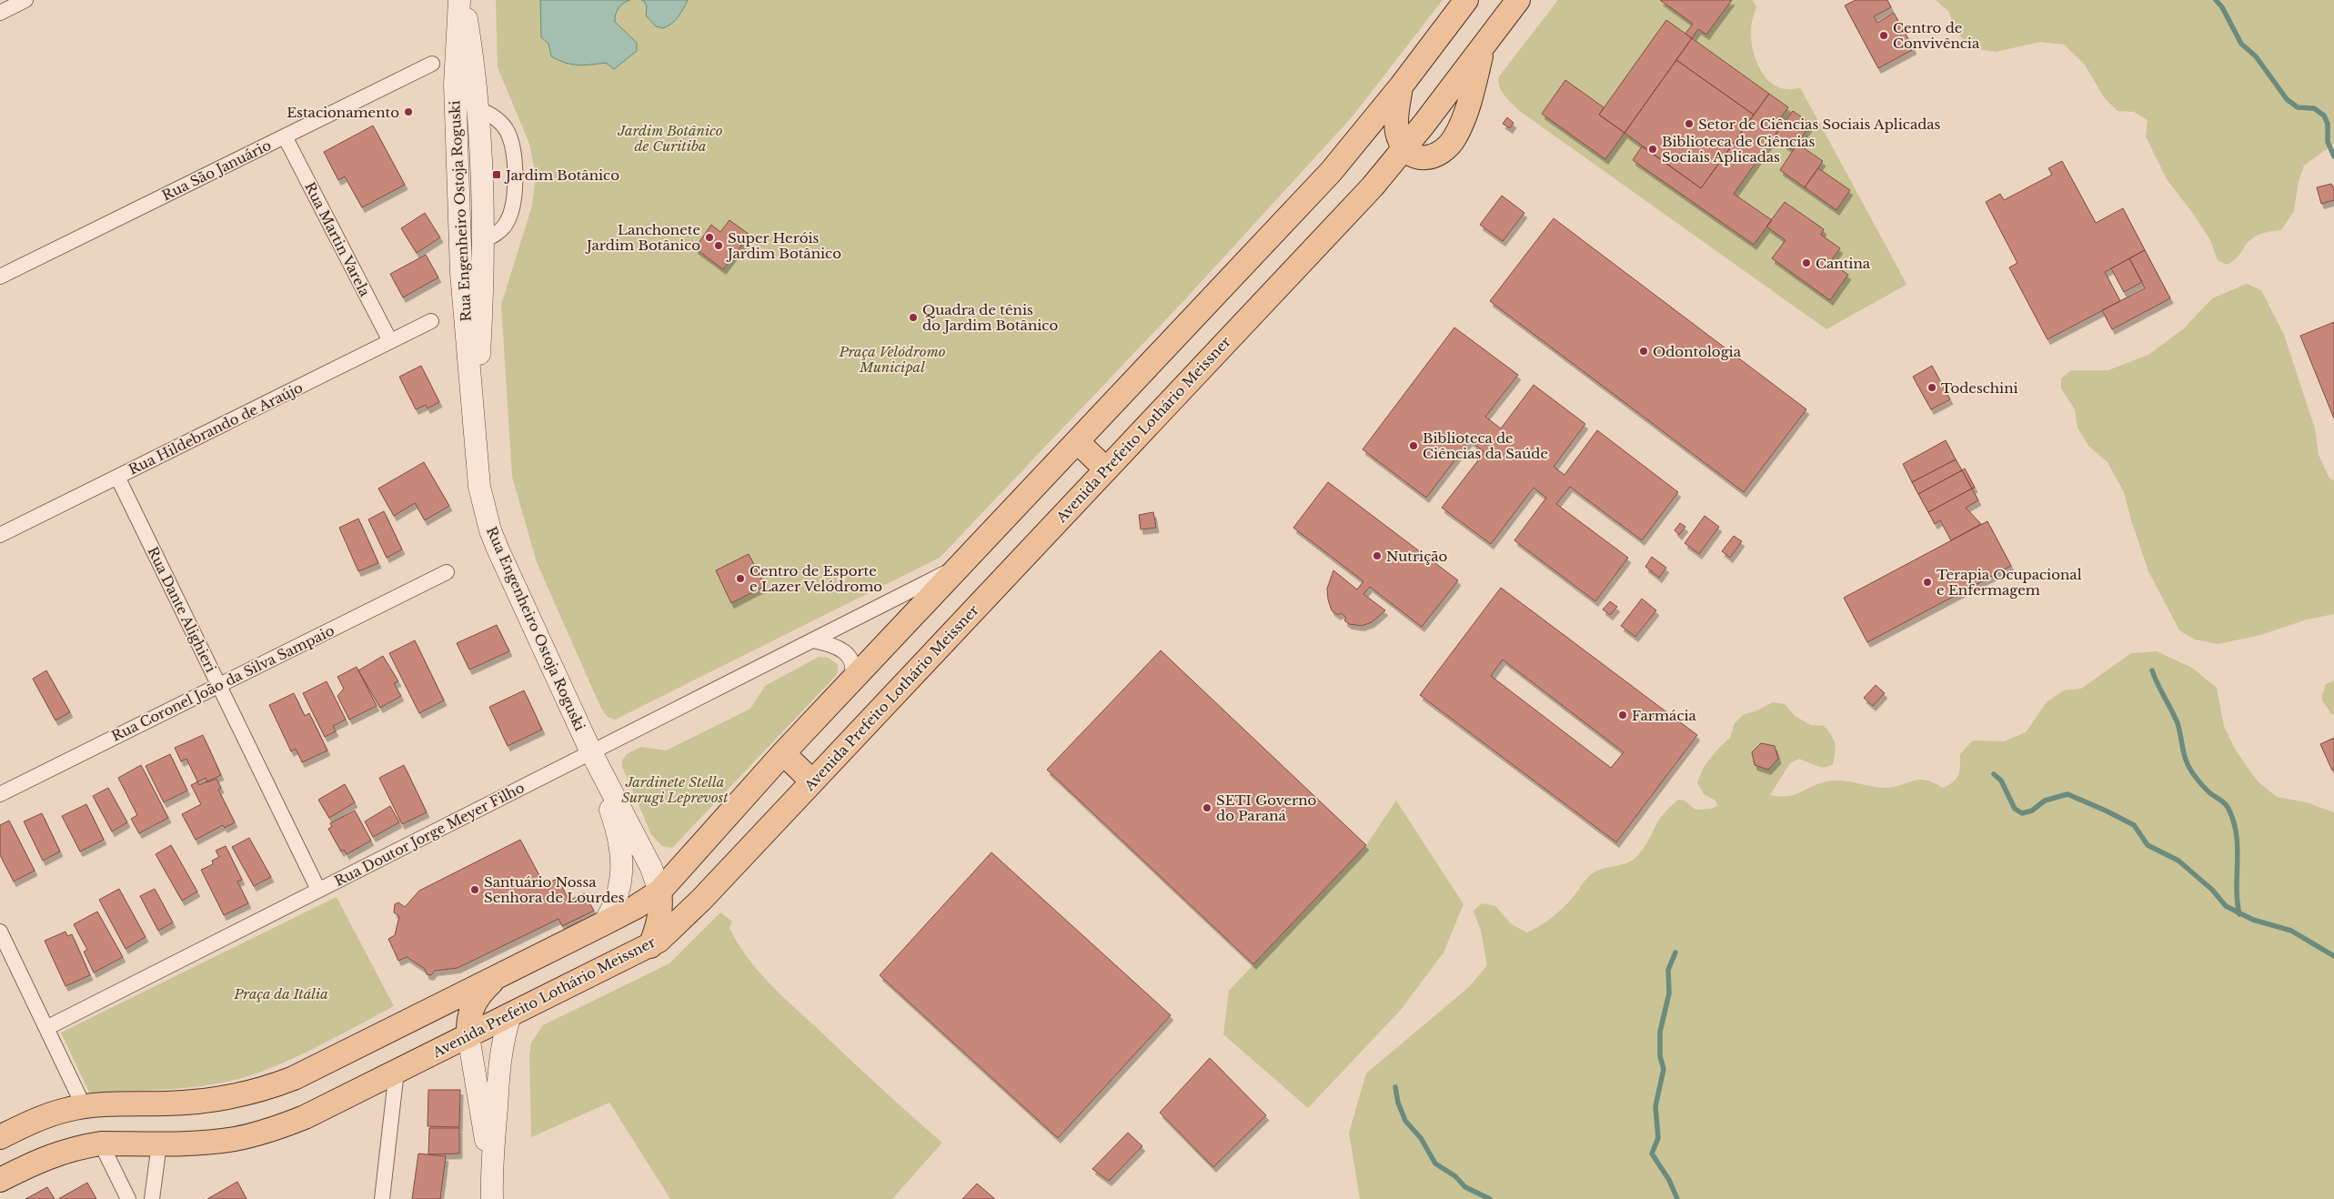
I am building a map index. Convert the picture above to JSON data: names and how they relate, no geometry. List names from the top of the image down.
{
  "streets": {
    "main road": ["Rua Engenheiro Ostoja Roguski", "Avenida Prefeito Lothário Meissner"],
    "street": [
      "Rua São Januário",
      "Rua Martin Varela",
      "Rua Hildebrando de Araújo",
      "Rua Dante Alighieri",
      "Rua Coronel João da Silva Sampaio",
      "Rua Doutor Jorge Meyer Filho"
    ]
  },
  "crossings": [
    ["Rua São Januário", "Rua Martin Varela"],
    ["Rua Engenheiro Ostoja Roguski", "Rua Doutor Jorge Meyer Filho"],
    ["Rua Martin Varela", "Rua Hildebrando de Araújo"],
    ["Rua Hildebrando de Araújo", "Rua Dante Alighieri"],
    ["Rua Dante Alighieri", "Rua Coronel João da Silva Sampaio"],
    ["Rua Dante Alighieri", "Rua Doutor Jorge Meyer Filho"]
  ],
  "parks": [
    "Jardim Botânico de Curitiba",
    "Praça Velódromo Municipal",
    "Jardinete Stella Surugi Leprevost",
    "Praça da Itália"
  ],
  "places": {
    "other": [
      "Centro de Convivência",
      "Estacionamento",
      "Setor de Ciências Sociais Aplicadas",
      "Biblioteca de Ciências Sociais Aplicadas",
      "Lanchonete Jardim Botânico",
      "Super Heróis Jardim Botânico",
      "Cantina",
      "Quadra de tênis do Jardim Botânico",
      "Odontologia",
      "Todeschini",
      "Biblioteca de Ciências da Saúde",
      "Nutrição",
      "Centro de Esporte e Lazer Velódromo",
      "Terapia Ocupacional e Enfermagem",
      "Farmácia",
      "SETI Governo do Paraná",
      "Santuário Nossa Senhora de Lourdes"
    ],
    "transit": ["Jardim Botânico"]
  }
}
